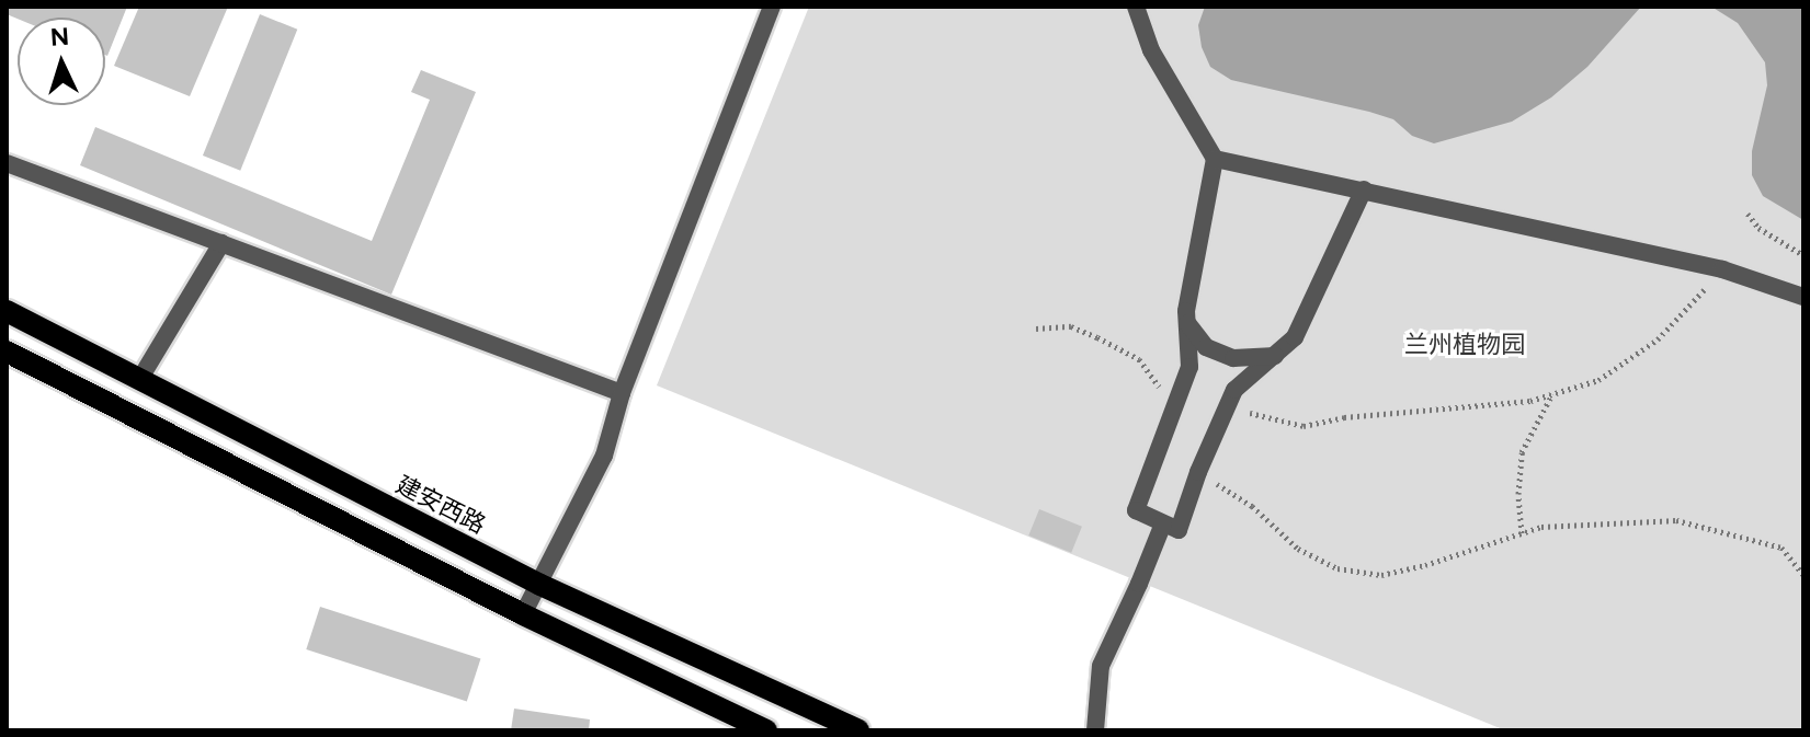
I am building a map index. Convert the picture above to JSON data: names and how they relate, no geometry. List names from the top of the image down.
{
  "streets": {
    "main road": ["建安西路"]
  },
  "parks": ["兰州植物园"],
  "north": "top"
}
